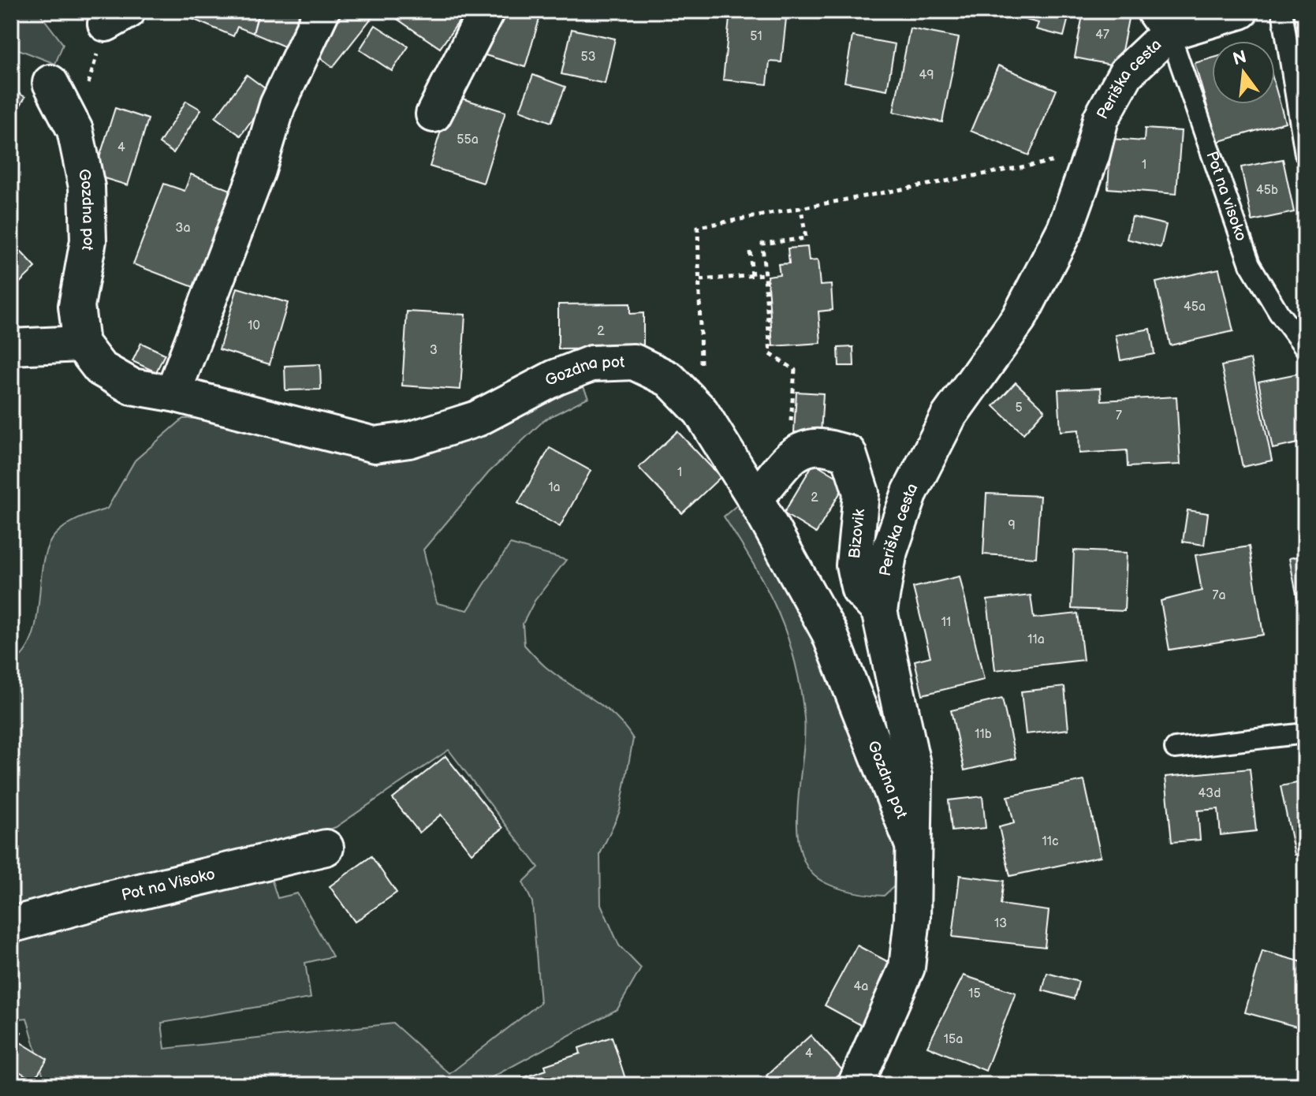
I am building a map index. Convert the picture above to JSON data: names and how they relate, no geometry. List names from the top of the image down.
{
  "streets": {
    "street": [
      "Periška cesta",
      "Gozdna pot",
      "Bizovik",
      "Pot na Visoko"
    ],
    "lane": ["Pot na visoko"]
  },
  "crossings": [
    ["Periška cesta", "Pot na visoko"],
    ["Periška cesta", "Gozdna pot"],
    ["Periška cesta", "Bizovik"]
  ],
  "house_numbers": [
    "47",
    "51",
    "53",
    "49",
    "55a",
    "4",
    "1",
    "45b",
    "3a",
    "45a",
    "10",
    "2",
    "3",
    "5",
    "7",
    "1",
    "1a",
    "2",
    "9",
    "7a",
    "11",
    "11a",
    "11b",
    "43d",
    "11c",
    "13",
    "4a",
    "15",
    "15a",
    "4"
  ],
  "north": "top"
}
